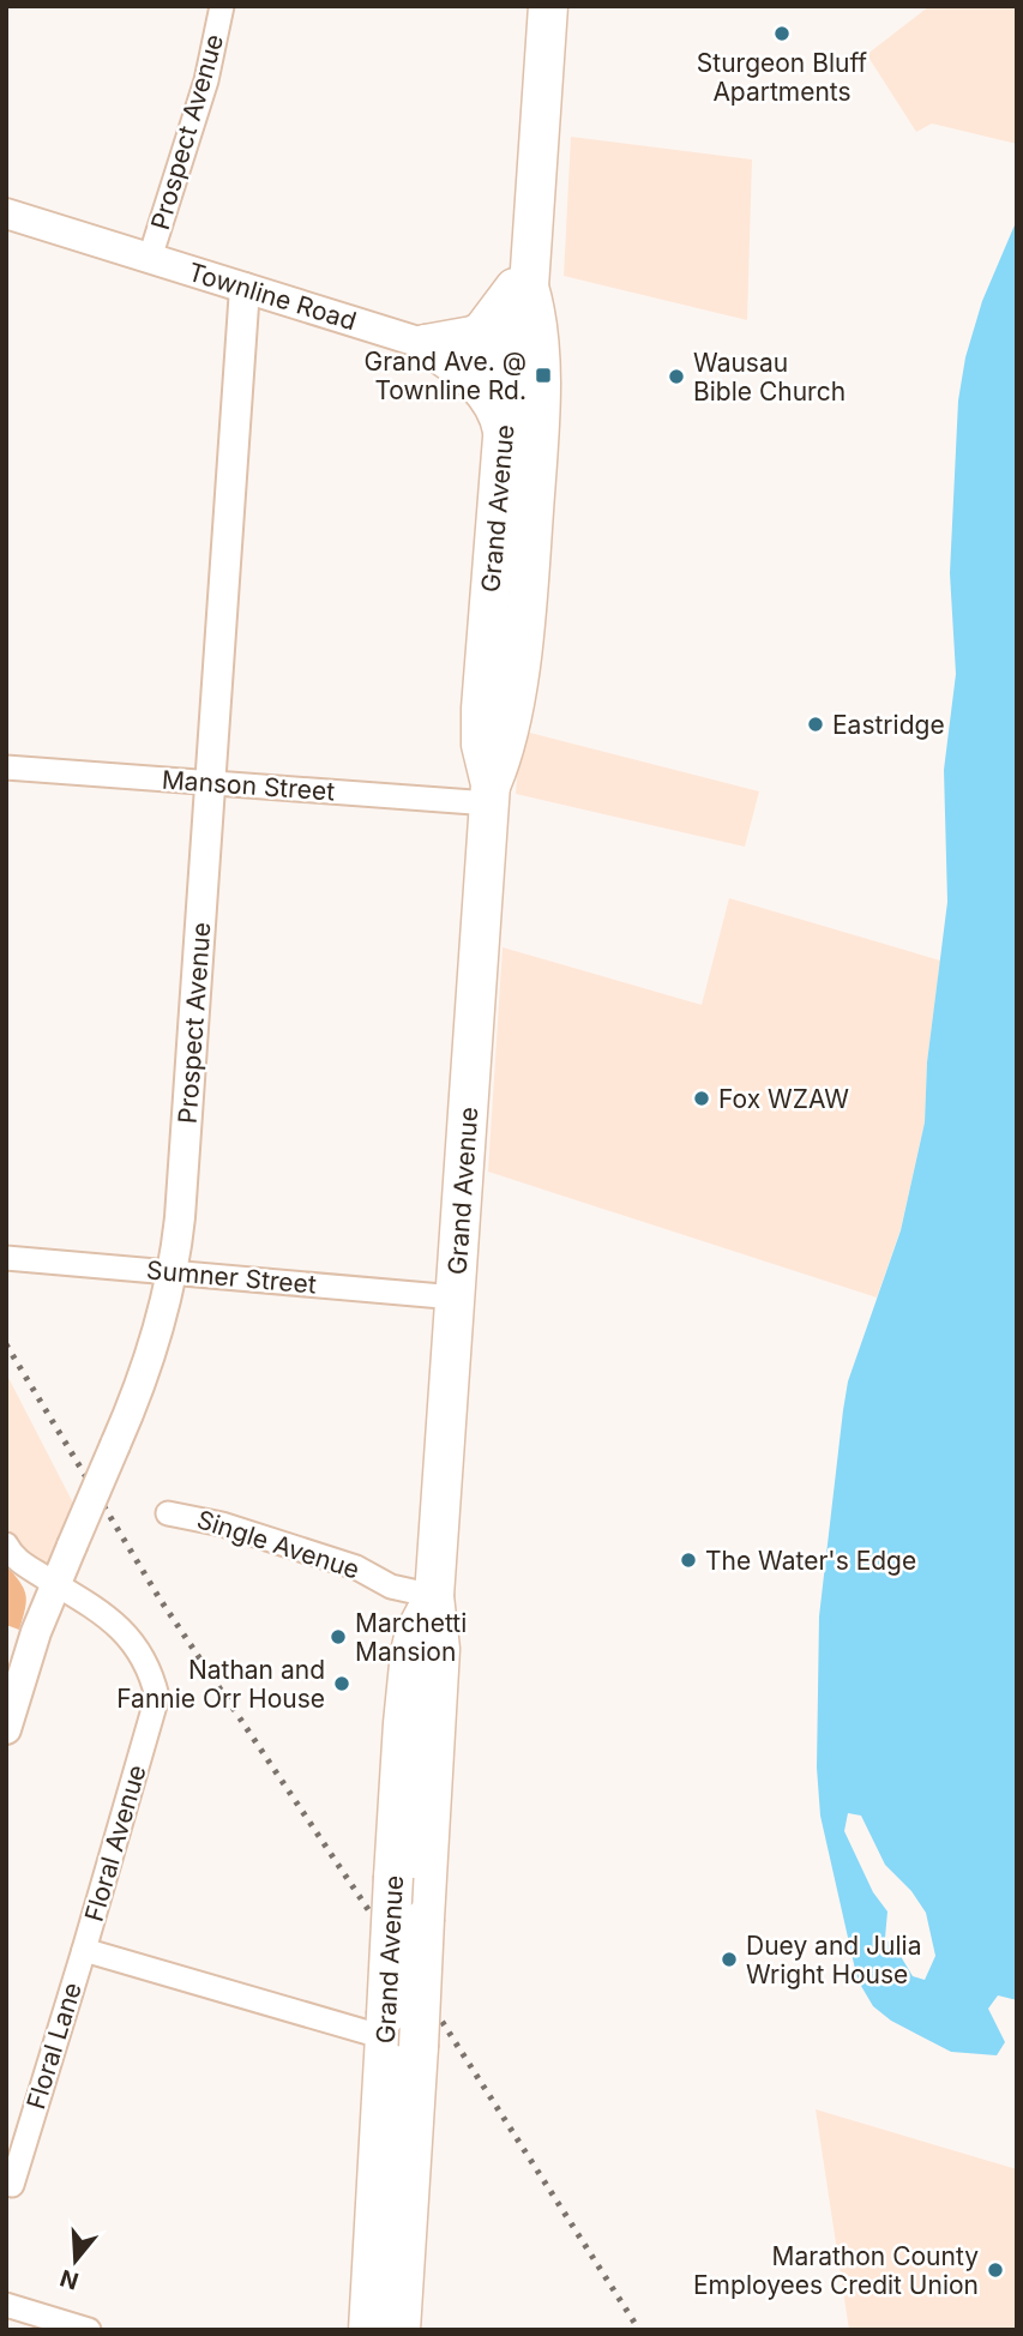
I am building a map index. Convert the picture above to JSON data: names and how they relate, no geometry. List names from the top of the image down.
{
  "streets": {
    "main road": ["Grand Avenue"],
    "street": [
      "Prospect Avenue",
      "Townline Road",
      "Manson Street",
      "Sumner Street",
      "Single Avenue",
      "Floral Avenue",
      "Floral Lane"
    ]
  },
  "crossings": [
    ["Prospect Avenue", "Townline Road"],
    ["Prospect Avenue", "Manson Street"],
    ["Prospect Avenue", "Sumner Street"],
    ["Prospect Avenue", "Floral Avenue"],
    ["Townline Road", "Grand Avenue"],
    ["Grand Avenue", "Manson Street"],
    ["Grand Avenue", "Sumner Street"],
    ["Grand Avenue", "Single Avenue"],
    ["Grand Avenue", "Floral Avenue"],
    ["Floral Avenue", "Floral Lane"]
  ],
  "places": {
    "other": [
      "Sturgeon Bluff Apartments",
      "Wausau Bible Church",
      "Eastridge",
      "Fox WZAW",
      "The Water's Edge",
      "Marchetti Mansion",
      "Nathan and Fannie Orr House",
      "Duey and Julia Wright House",
      "Marathon County Employees Credit Union"
    ],
    "transit": ["Grand Ave. @ Townline Rd."]
  },
  "north": "bottom"
}
